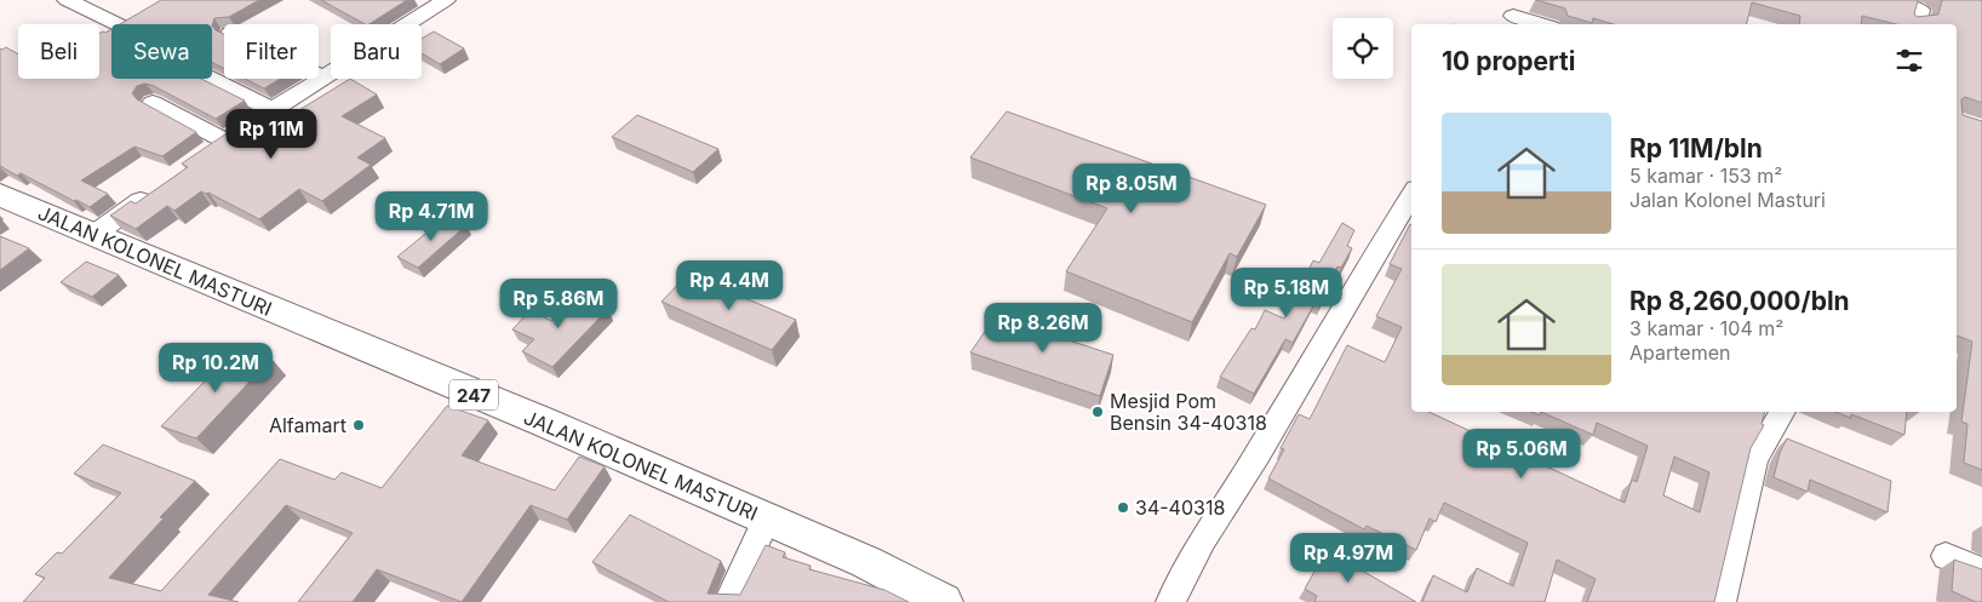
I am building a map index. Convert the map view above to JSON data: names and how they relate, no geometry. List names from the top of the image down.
{
  "streets": {
    "main road": ["JALAN KOLONEL MASTURI", "247"]
  },
  "places": ["Mesjid Pom Bensin 34-40318", "Alfamart", "34-40318"],
  "page": {
    "chip": [
      "Beli",
      "Sewa",
      "Filter",
      "Baru"
    ],
    "heading": "10 properti",
    "list": [
      {
        "name": "Rp 11M/bln",
        "note": "5 kamar · 153 m² · Jalan Kolonel Masturi"
      },
      {
        "name": "Rp 8,260,000/bln",
        "note": "3 kamar · 104 m² · Apartemen"
      }
    ],
    "price": [
      "Rp 11M",
      "Rp 8.05M",
      "Rp 4.71M",
      "Rp 4.4M",
      "Rp 5.18M",
      "Rp 5.86M",
      "Rp 8.26M",
      "Rp 10.2M",
      "Rp 5.06M",
      "Rp 4.97M"
    ]
  }
}
